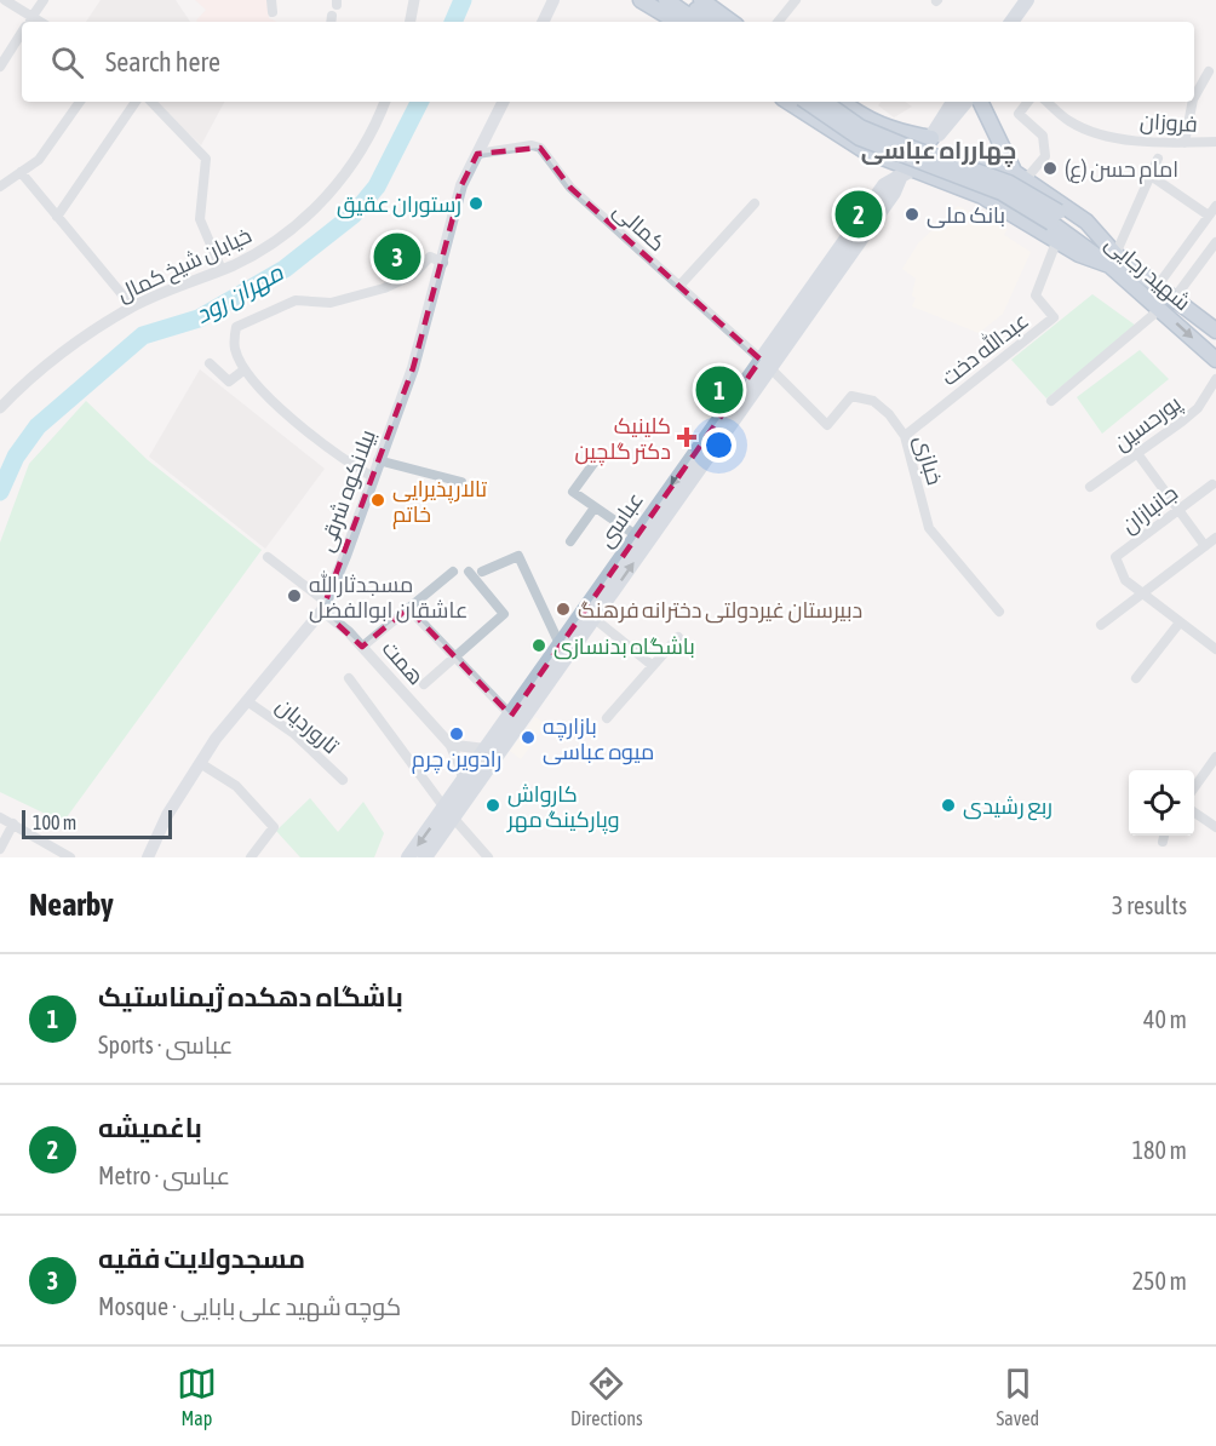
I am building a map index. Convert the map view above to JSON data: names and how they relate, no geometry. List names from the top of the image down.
{
  "streets": {
    "highway": ["شهید رجایی"],
    "main road": ["بیلانکوه شرقی", "عباسى"],
    "street": [
      "فروزان",
      "کمالی",
      "خیابان شیخ کمال",
      "عبدالله دخت",
      "پورحسین",
      "خبازی",
      "جانبازان",
      "همت",
      "تاروردیان"
    ]
  },
  "crossings": [
    ["کمالی", "خبازی"],
    ["کمالی", "بیلانکوه شرقی"],
    ["کمالی", "عباسى"],
    ["عبدالله دخت", "خبازی"],
    ["خبازی", "عباسى"],
    ["بیلانکوه شرقی", "همت"],
    ["بیلانکوه شرقی", "تاروردیان"],
    ["عباسى", "همت"]
  ],
  "districts": ["چهارراه عباسی"],
  "water": ["مهران رود"],
  "places": {
    "other": [
      "امام حسن (ع)",
      "رستوران عقیق",
      "بانک ملی",
      "تالارپذیرایی خاتم",
      "مسجدثارالله عاشقان ابوالفضل",
      "دبیرستان غیردولتی دخترانه فرهنگ",
      "باشگاه بدنسازی",
      "رادوین چرم",
      "بازارچه میوه عباسی",
      "کارواش وپارکینگ مهر",
      "ربع رشیدی"
    ],
    "health": ["کلینیک دکتر گلچین"]
  },
  "scale_bar": "100 m",
  "page": {
    "search": "Search here",
    "pins": ["2", "3", "1"],
    "scale": "100 m",
    "heading": ["Nearby", "3 results"],
    "list": [
      {
        "mark": "1",
        "name": "باشگاه دهکده ژیمناستیک",
        "note": "Sports · عباسى",
        "value": "40 m"
      },
      {
        "mark": "2",
        "name": "باغمیشه",
        "note": "Metro · عباسى",
        "value": "180 m"
      },
      {
        "mark": "3",
        "name": "مسجدولایت فقیه",
        "note": "Mosque · کوچه شهید علی بابایی",
        "value": "250 m"
      }
    ],
    "nav": ["Map", "Directions", "Saved"]
  }
}
